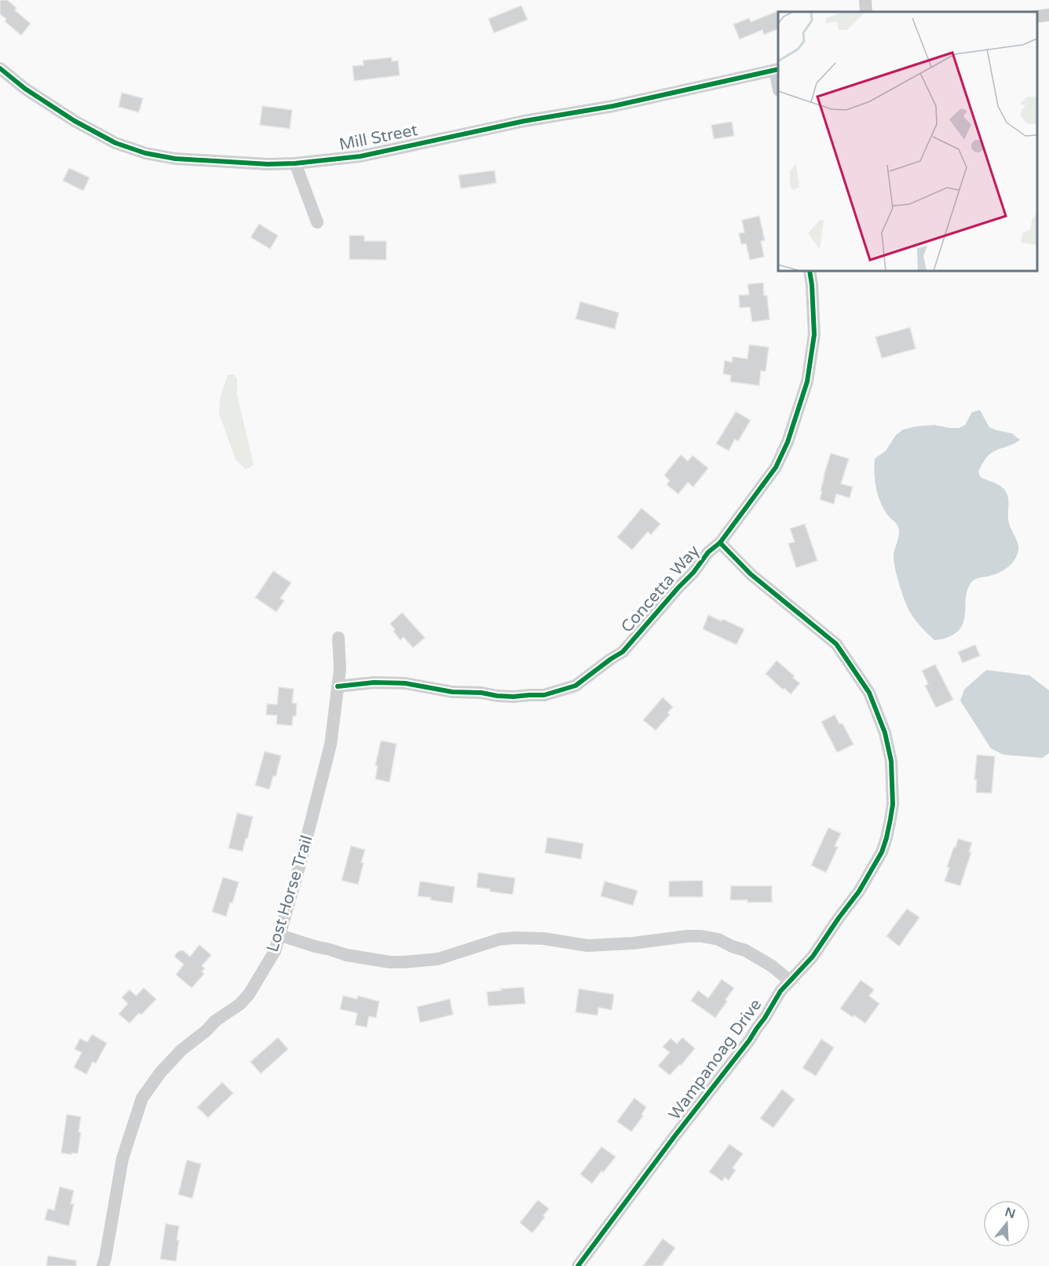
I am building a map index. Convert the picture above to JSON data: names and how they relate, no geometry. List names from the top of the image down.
{
  "streets": {
    "street": [
      "Mill Street",
      "Concetta Way",
      "Lost Horse Trail",
      "Wampanoag Drive"
    ]
  },
  "crossings": [
    ["Concetta Way", "Lost Horse Trail"],
    ["Concetta Way", "Wampanoag Drive"]
  ],
  "north": "top"
}
